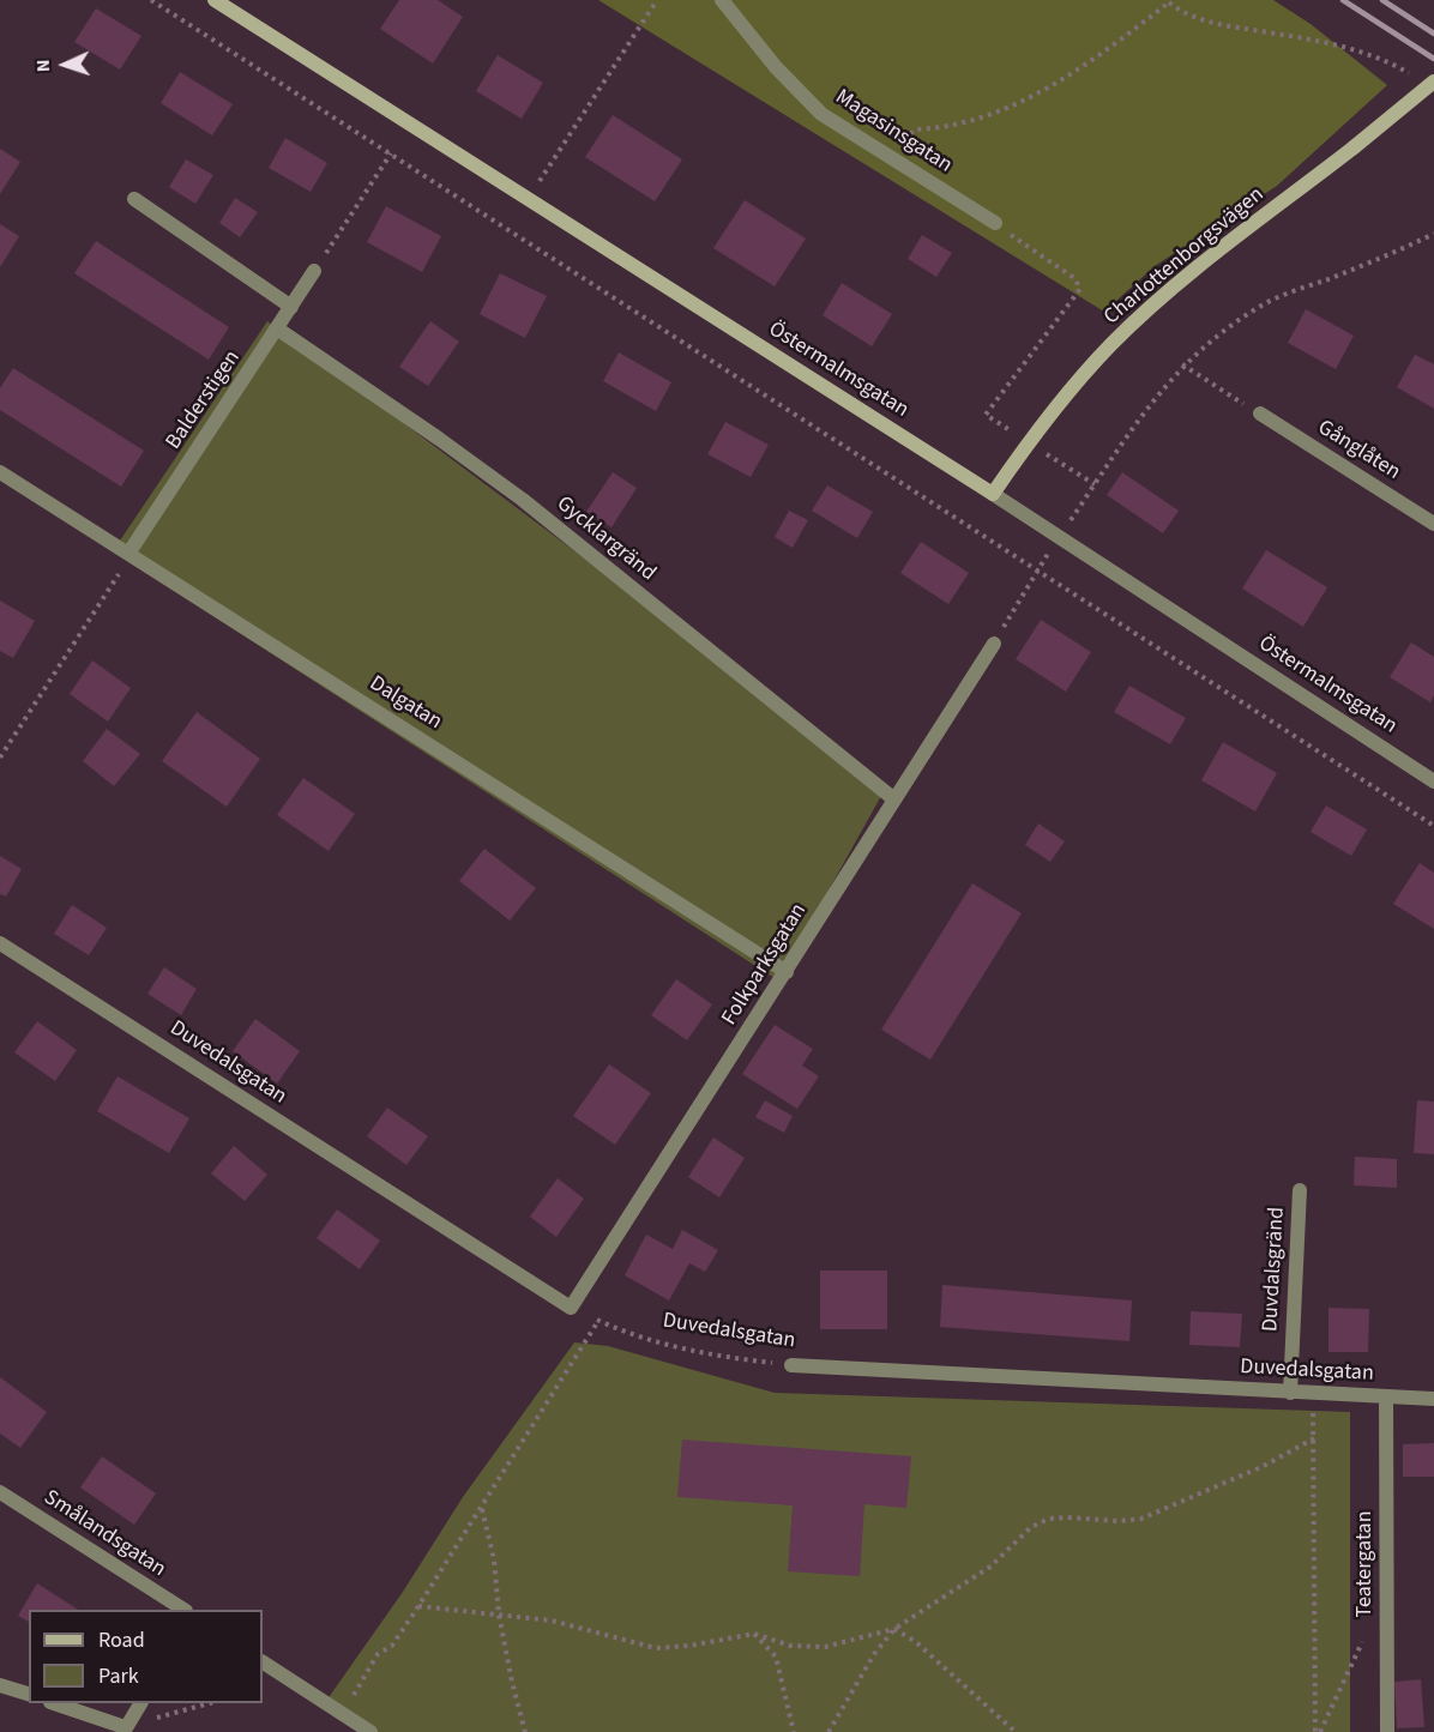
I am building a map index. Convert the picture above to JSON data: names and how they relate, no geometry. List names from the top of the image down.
{
  "streets": {
    "main road": ["Charlottenborgsvägen", "Östermalmsgatan"],
    "street": [
      "Magasinsgatan",
      "Balderstigen",
      "Gånglåten",
      "Gycklargränd",
      "Dalgatan",
      "Folkparksgatan",
      "Duvedalsgatan",
      "Duvdalsgränd",
      "Smålandsgatan",
      "Teatergatan"
    ]
  },
  "crossings": [
    ["Charlottenborgsvägen", "Östermalmsgatan"],
    ["Balderstigen", "Gycklargränd"],
    ["Balderstigen", "Dalgatan"],
    ["Gycklargränd", "Folkparksgatan"],
    ["Dalgatan", "Folkparksgatan"],
    ["Folkparksgatan", "Duvedalsgatan"],
    ["Duvedalsgatan", "Duvdalsgränd"],
    ["Duvedalsgatan", "Teatergatan"]
  ],
  "legend": ["Road", "Park"],
  "north": "left"
}
